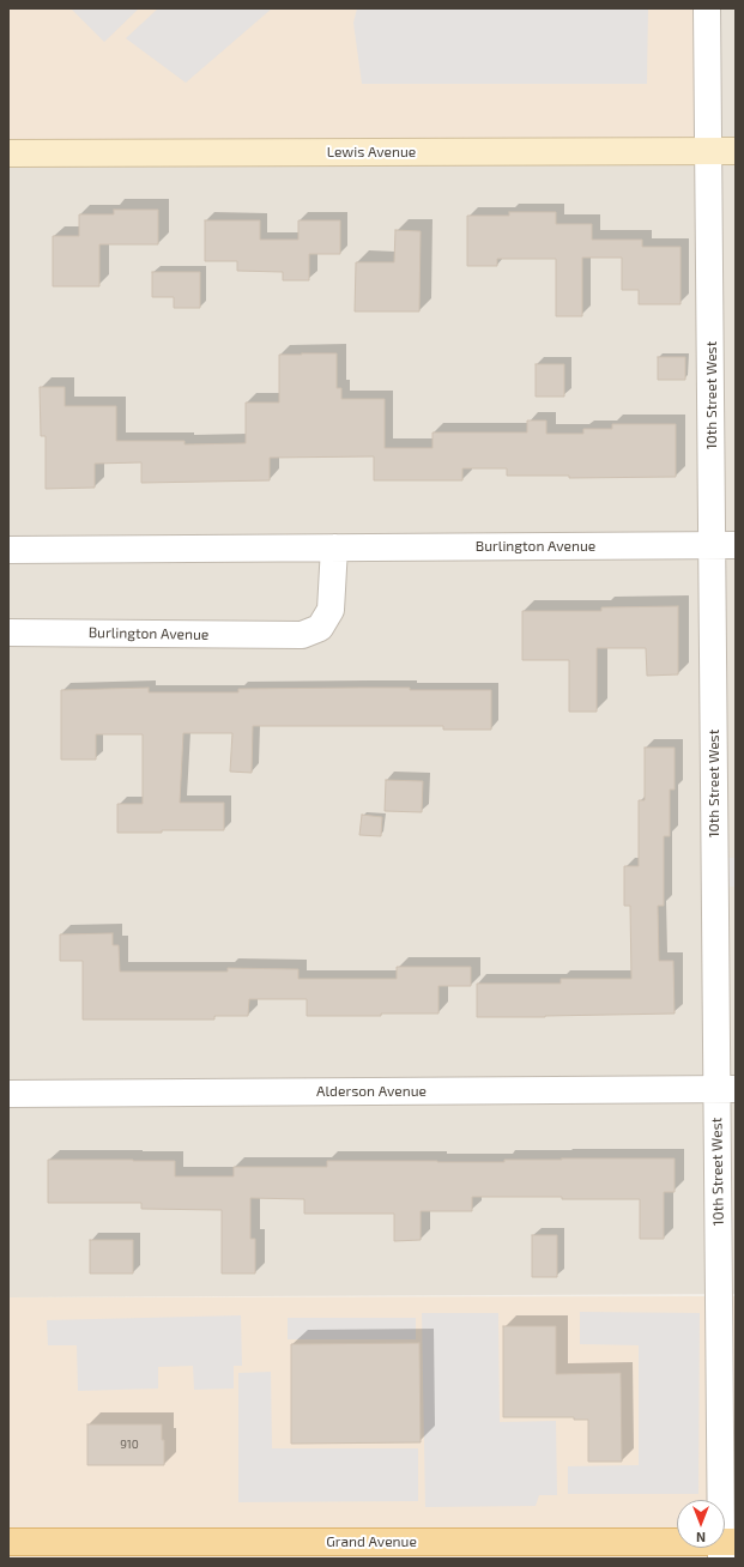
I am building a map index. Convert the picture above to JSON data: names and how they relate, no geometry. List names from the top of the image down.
{
  "streets": {
    "main road": ["Grand Avenue"],
    "street": [
      "Lewis Avenue",
      "10th Street West",
      "Burlington Avenue",
      "Alderson Avenue"
    ]
  },
  "crossings": [
    ["Lewis Avenue", "10th Street West"],
    ["10th Street West", "Burlington Avenue"],
    ["10th Street West", "Alderson Avenue"],
    ["10th Street West", "Grand Avenue"]
  ],
  "house_numbers": ["910"],
  "north": "bottom"
}
